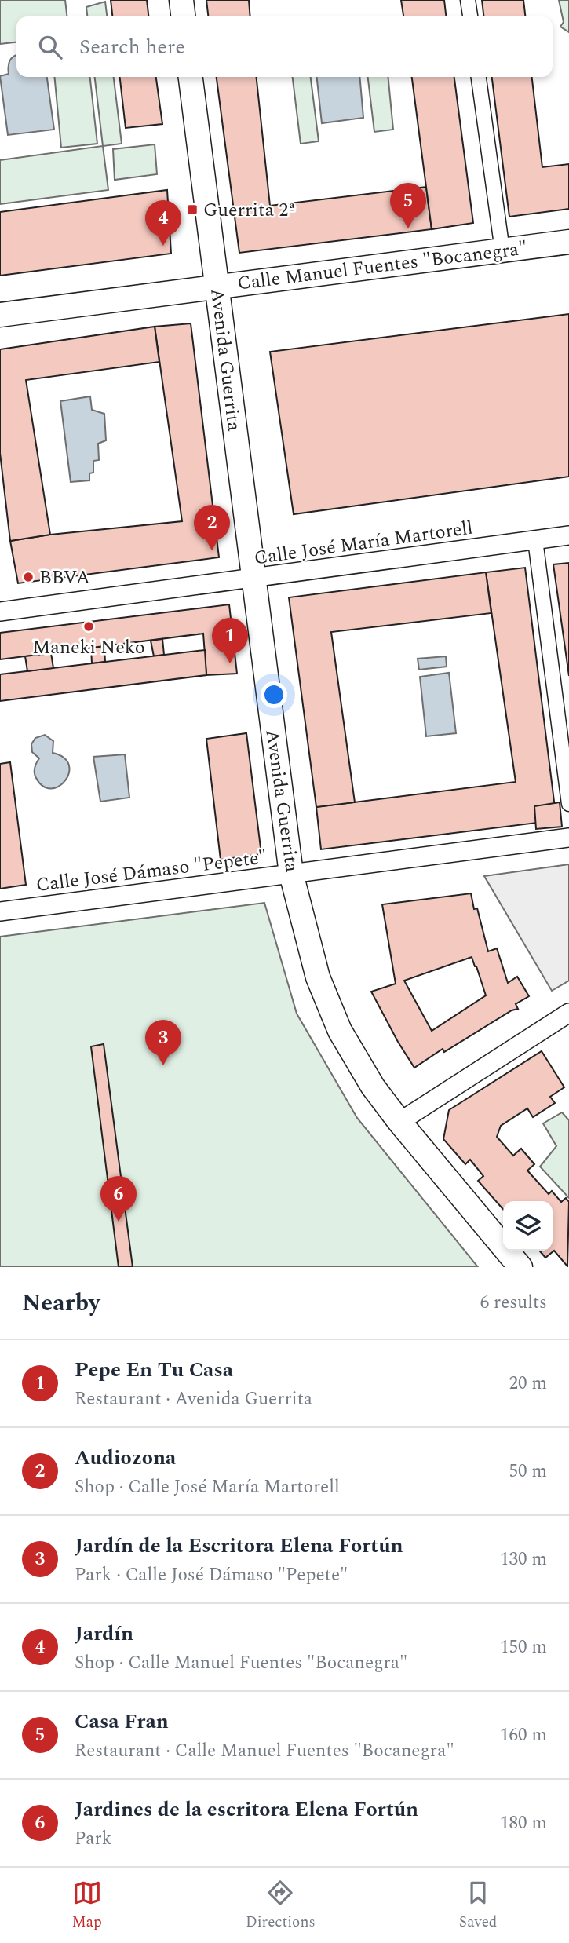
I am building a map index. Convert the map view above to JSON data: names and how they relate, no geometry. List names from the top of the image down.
{
  "streets": {
    "street": [
      "Calle Manuel Fuentes \"Bocanegra\"",
      "Avenida Guerrita",
      "Calle José María Martorell",
      "Calle José Dámaso \"Pepete\""
    ]
  },
  "crossings": [
    ["Calle Manuel Fuentes \"Bocanegra\"", "Avenida Guerrita"],
    ["Avenida Guerrita", "Calle José María Martorell"],
    ["Avenida Guerrita", "Calle José Dámaso \"Pepete\""]
  ],
  "places": {
    "transit": ["Guerrita 2ª"],
    "other": ["BBVA", "Maneki Neko"]
  },
  "page": {
    "search": "Search here",
    "pins": [
      "5",
      "4",
      "2",
      "1",
      "3",
      "6"
    ],
    "heading": ["Nearby", "6 results"],
    "list": [
      {
        "mark": "1",
        "name": "Pepe En Tu Casa",
        "note": "Restaurant · Avenida Guerrita",
        "value": "20 m"
      },
      {
        "mark": "2",
        "name": "Audiozona",
        "note": "Shop · Calle José María Martorell",
        "value": "50 m"
      },
      {
        "mark": "3",
        "name": "Jardín de la Escritora Elena Fortún",
        "note": "Park · Calle José Dámaso \"Pepete\"",
        "value": "130 m"
      },
      {
        "mark": "4",
        "name": "Jardín",
        "note": "Shop · Calle Manuel Fuentes \"Bocanegra\"",
        "value": "150 m"
      },
      {
        "mark": "5",
        "name": "Casa Fran",
        "note": "Restaurant · Calle Manuel Fuentes \"Bocanegra\"",
        "value": "160 m"
      },
      {
        "mark": "6",
        "name": "Jardines de la escritora Elena Fortún",
        "note": "Park",
        "value": "180 m"
      }
    ],
    "nav": ["Map", "Directions", "Saved"]
  }
}
